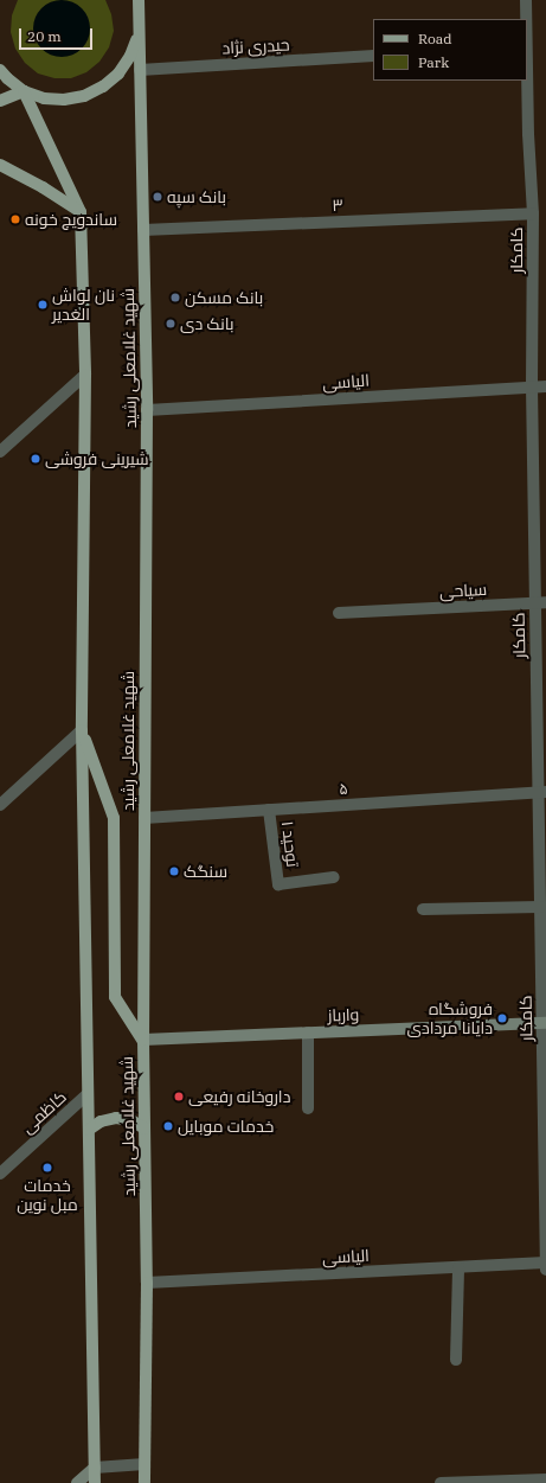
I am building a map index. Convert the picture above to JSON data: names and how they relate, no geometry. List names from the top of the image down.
{
  "streets": {
    "main road": ["شهید غلامعلی رشید", "وارباز"],
    "street": [
      "حیدری نژاد",
      "۳",
      "کامکار",
      "الیاسی",
      "سیاحی",
      "۵",
      "توحید ۱",
      "کاظمی"
    ]
  },
  "crossings": [
    ["حیدری نژاد", "شهید غلامعلی رشید"],
    ["۳", "کامکار"],
    ["۳", "شهید غلامعلی رشید"],
    ["کامکار", "الیاسی"],
    ["کامکار", "سیاحی"],
    ["کامکار", "۵"],
    ["کامکار", "وارباز"],
    ["شهید غلامعلی رشید", "الیاسی"],
    ["شهید غلامعلی رشید", "۵"],
    ["شهید غلامعلی رشید", "وارباز"],
    ["۵", "توحید ۱"]
  ],
  "places": [
    "بانک سپه",
    "ساندویچ خونه",
    "بانک مسکن",
    "نان لواش الغدیر",
    "بانک دی",
    "شیرینی فروشی",
    "سنگک",
    "فروشگاه دایانا مردادی",
    "داروخانه رفیعی",
    "خدمات موبایل",
    "خدمات مبل نوین"
  ],
  "legend": ["Road", "Park"],
  "scale_bar": "20 m"
}
